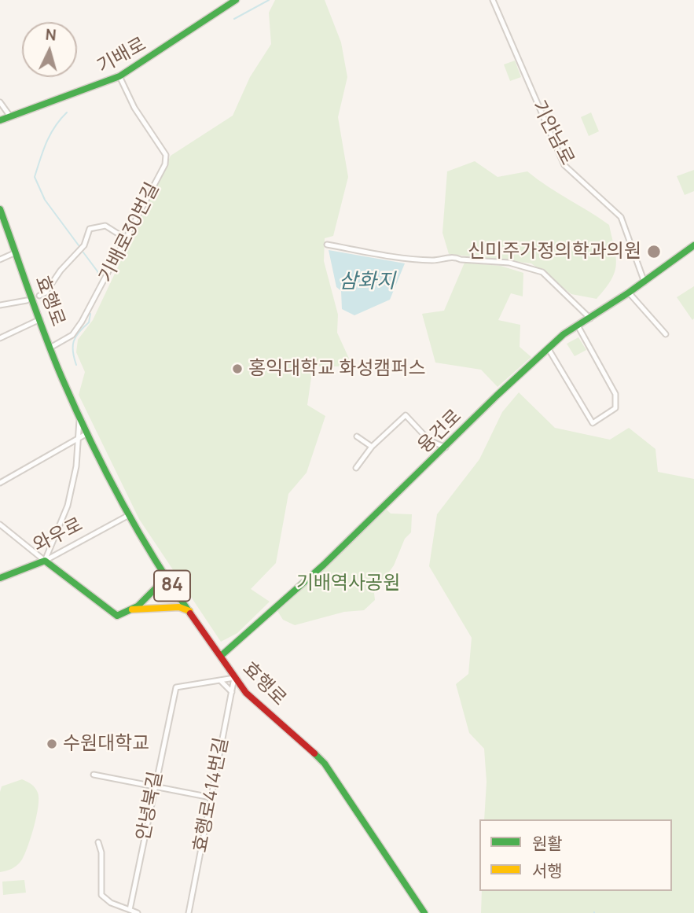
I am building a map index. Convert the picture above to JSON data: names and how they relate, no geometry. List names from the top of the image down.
{
  "streets": {
    "street": [
      "기배로",
      "기안남로",
      "기배로30번길",
      "효행로",
      "융건로",
      "와우로",
      "84",
      "효행로414번길",
      "안녕북길"
    ]
  },
  "crossings": [
    ["기배로", "기배로30번길"],
    ["기안남로", "융건로"],
    ["기배로30번길", "효행로"],
    ["효행로", "융건로"],
    ["효행로", "와우로"],
    ["효행로", "효행로414번길"],
    ["효행로", "안녕북길"],
    ["효행로414번길", "안녕북길"]
  ],
  "water": ["삼화지"],
  "parks": ["기배역사공원"],
  "places": ["신미주가정의학과의원", "홍익대학교 화성캠퍼스", "수원대학교"],
  "legend": ["원활", "서행"],
  "north": "top"
}
